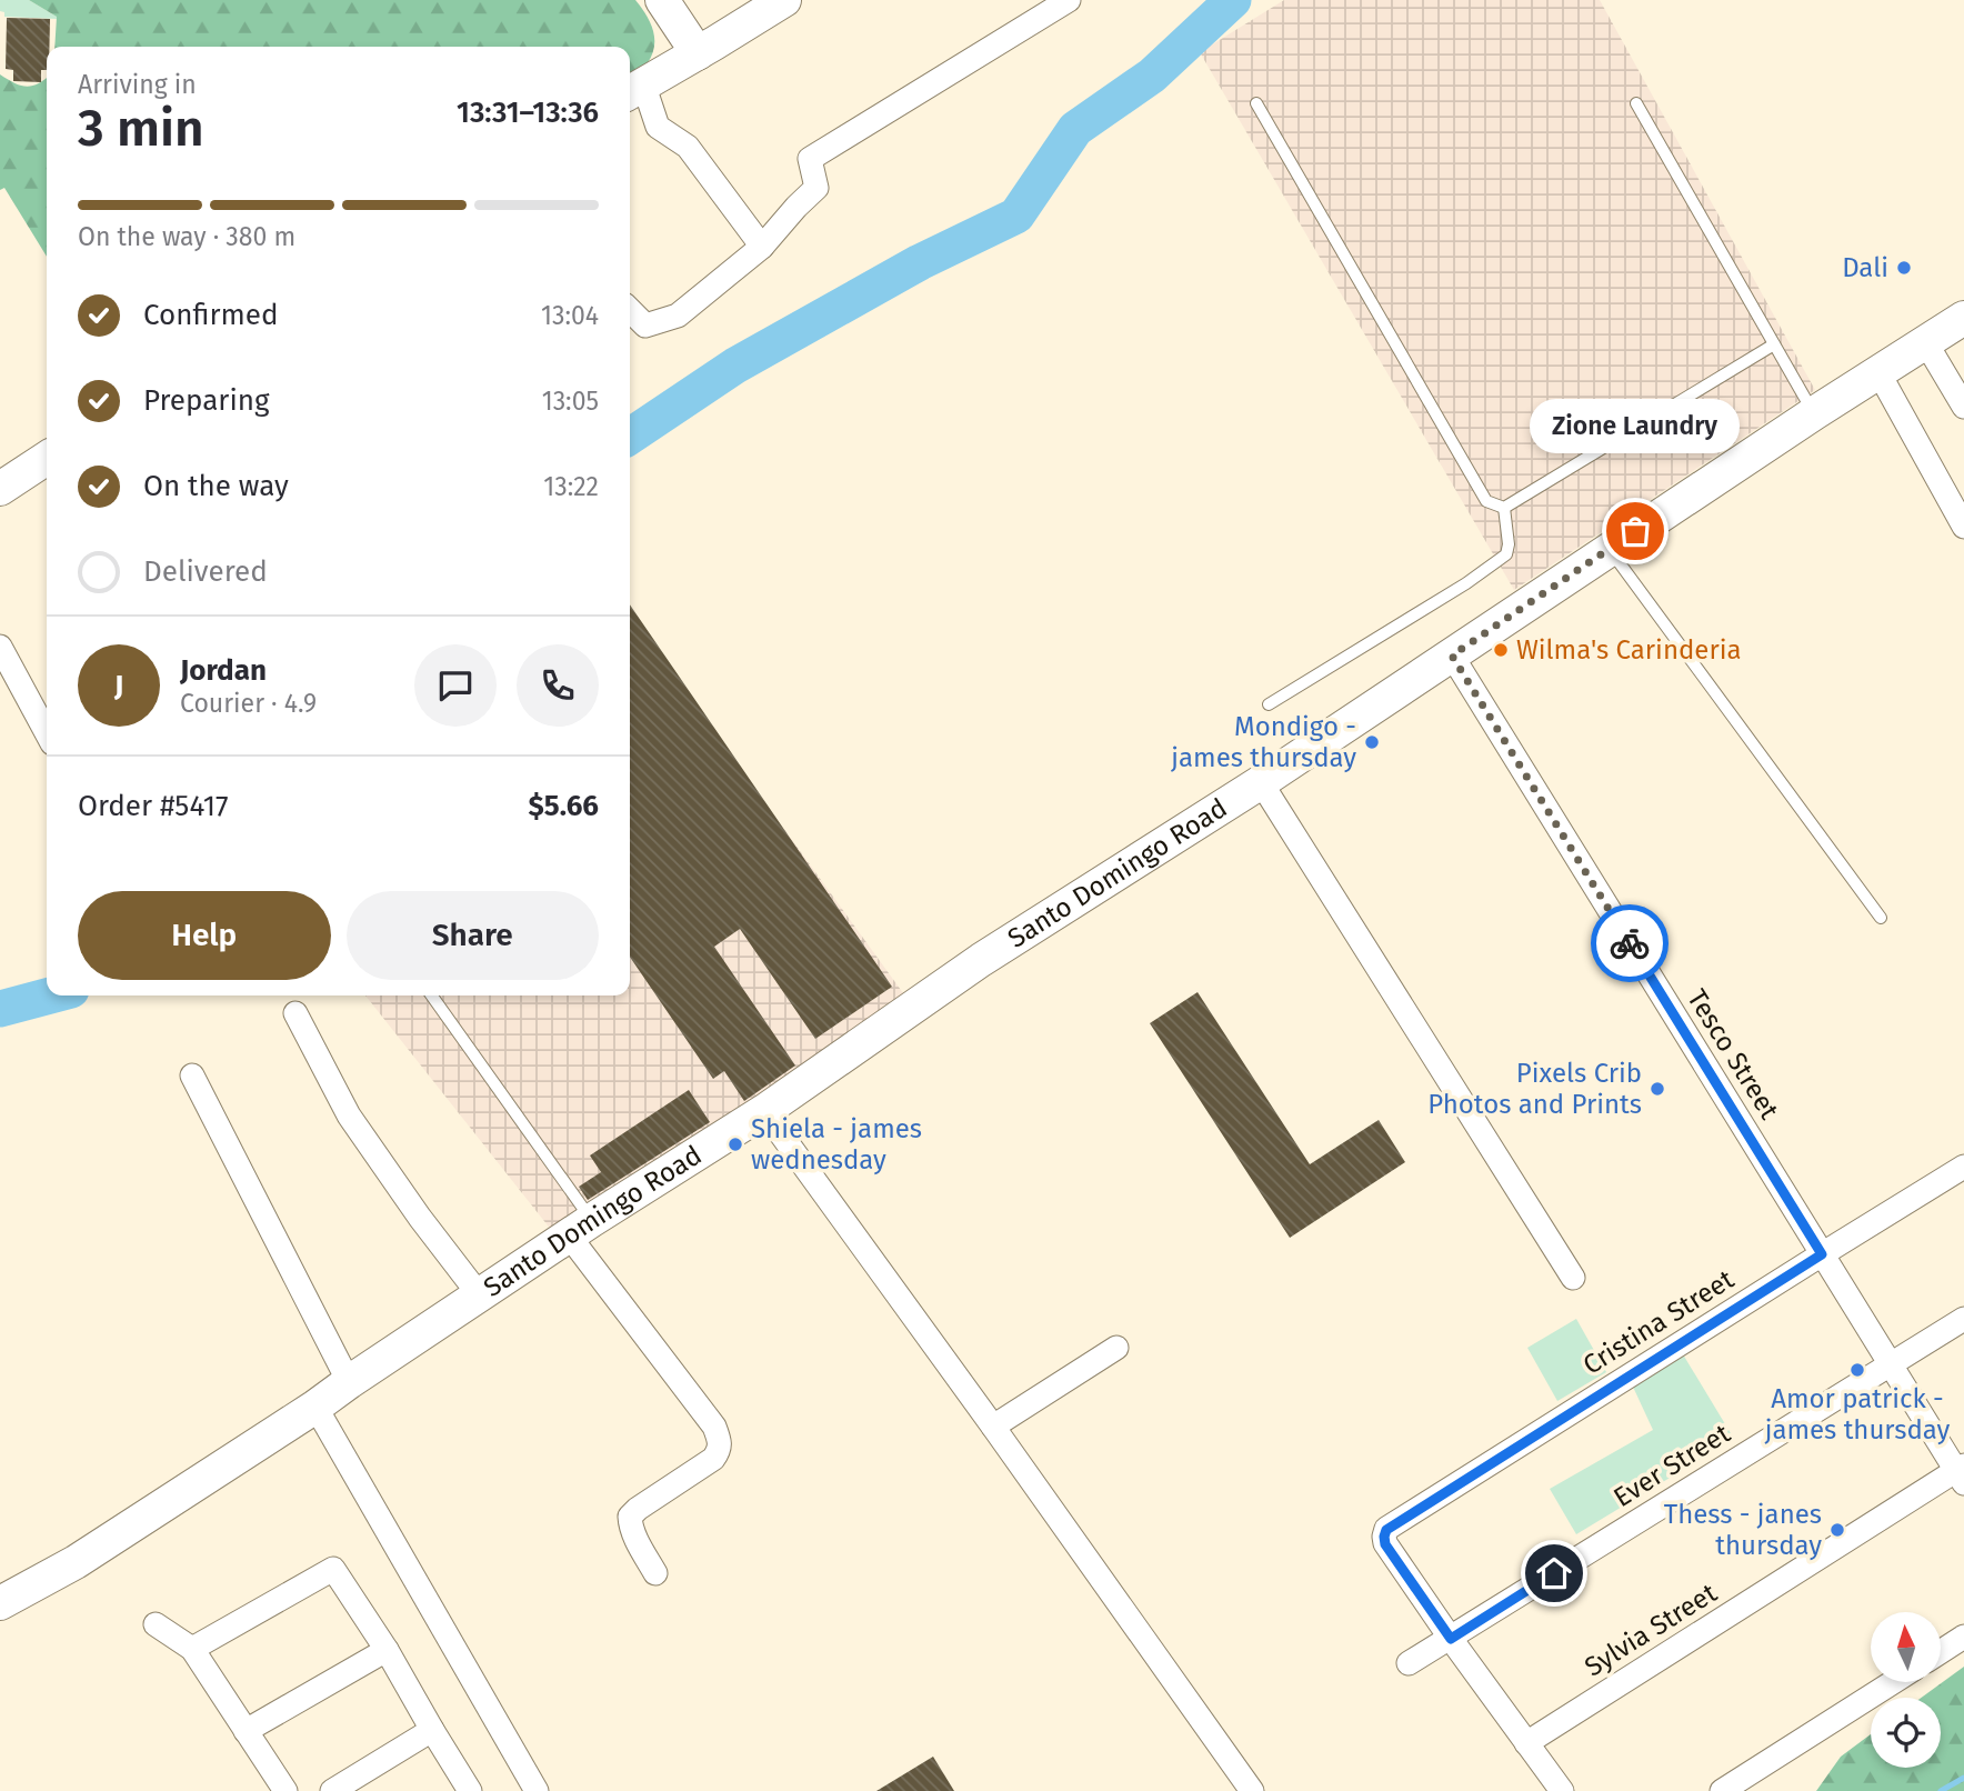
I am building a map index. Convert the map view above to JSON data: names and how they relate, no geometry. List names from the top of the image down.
{
  "streets": {
    "street": [
      "Santo Domingo Road",
      "Tesco Street",
      "Cristina Street",
      "Ever Street",
      "Sylvia Street"
    ]
  },
  "crossings": [
    ["Santo Domingo Road", "Tesco Street"],
    ["Tesco Street", "Cristina Street"],
    ["Tesco Street", "Ever Street"],
    ["Tesco Street", "Sylvia Street"],
    ["Cristina Street", "Ever Street"]
  ],
  "places": [
    "Dali",
    "Zione Laundry",
    "Wilma's Carinderia",
    "Mondigo - james thursday",
    "Pixels Crib Photos and Prints",
    "Shiela - james wednesday",
    "Amor patrick - james thursday",
    "Thess - janes thursday"
  ],
  "north": "top",
  "page": {
    "heading": ["3 min", "Arriving in", "13:31–13:36"],
    "panel": [
      "Jordan",
      "Courier · 4.9",
      "Order #5417",
      "$5.66"
    ],
    "bar": "On the way · 380 m",
    "list": [
      ["Confirmed", "13:04"],
      ["Preparing", "13:05"],
      ["On the way", "13:22"],
      "Delivered"
    ],
    "bubble": "Zione Laundry",
    "round": "J",
    "buttons": ["Help", "Share"]
  }
}
